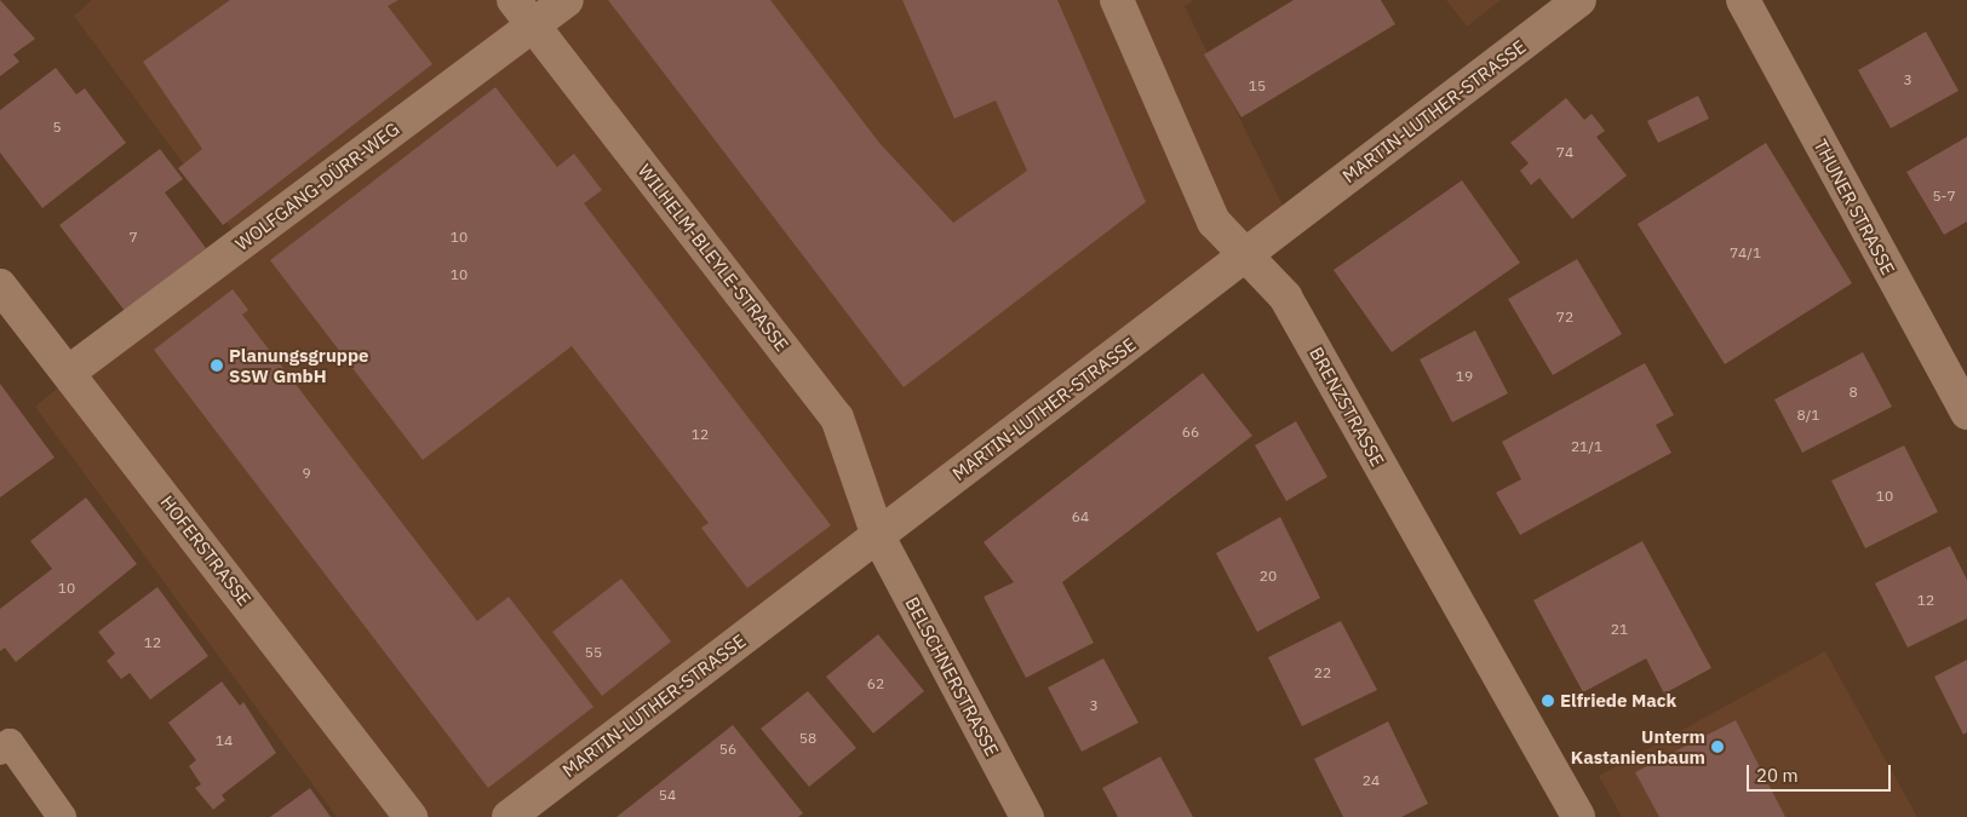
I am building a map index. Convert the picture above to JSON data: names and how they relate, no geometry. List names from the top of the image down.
{
  "streets": {
    "street": [
      "MARTIN-LUTHER-STRASSE",
      "WOLFGANG-DÜRR-WEG",
      "THUNER STRASSE",
      "WILHELM-BLEYLE-STRASSE",
      "BRENZSTRASSE",
      "HOFERSTRASSE",
      "BELSCHNERSTRASSE"
    ]
  },
  "crossings": [
    ["MARTIN-LUTHER-STRASSE", "WILHELM-BLEYLE-STRASSE"],
    ["MARTIN-LUTHER-STRASSE", "BRENZSTRASSE"],
    ["MARTIN-LUTHER-STRASSE", "BELSCHNERSTRASSE"],
    ["WOLFGANG-DÜRR-WEG", "WILHELM-BLEYLE-STRASSE"],
    ["WOLFGANG-DÜRR-WEG", "HOFERSTRASSE"],
    ["WILHELM-BLEYLE-STRASSE", "BELSCHNERSTRASSE"]
  ],
  "places": ["Planungsgruppe SSW GmbH", "Elfriede Mack", "Unterm Kastanienbaum"],
  "house_numbers": [
    "3",
    "15",
    "5",
    "74",
    "5-7",
    "7",
    "10",
    "74/1",
    "10",
    "72",
    "19",
    "8",
    "8/1",
    "66",
    "12",
    "21/1",
    "9",
    "10",
    "64",
    "20",
    "10",
    "12",
    "21",
    "12",
    "55",
    "22",
    "62",
    "3",
    "58",
    "14",
    "56",
    "24",
    "54"
  ],
  "scale_bar": "20 m"
}
